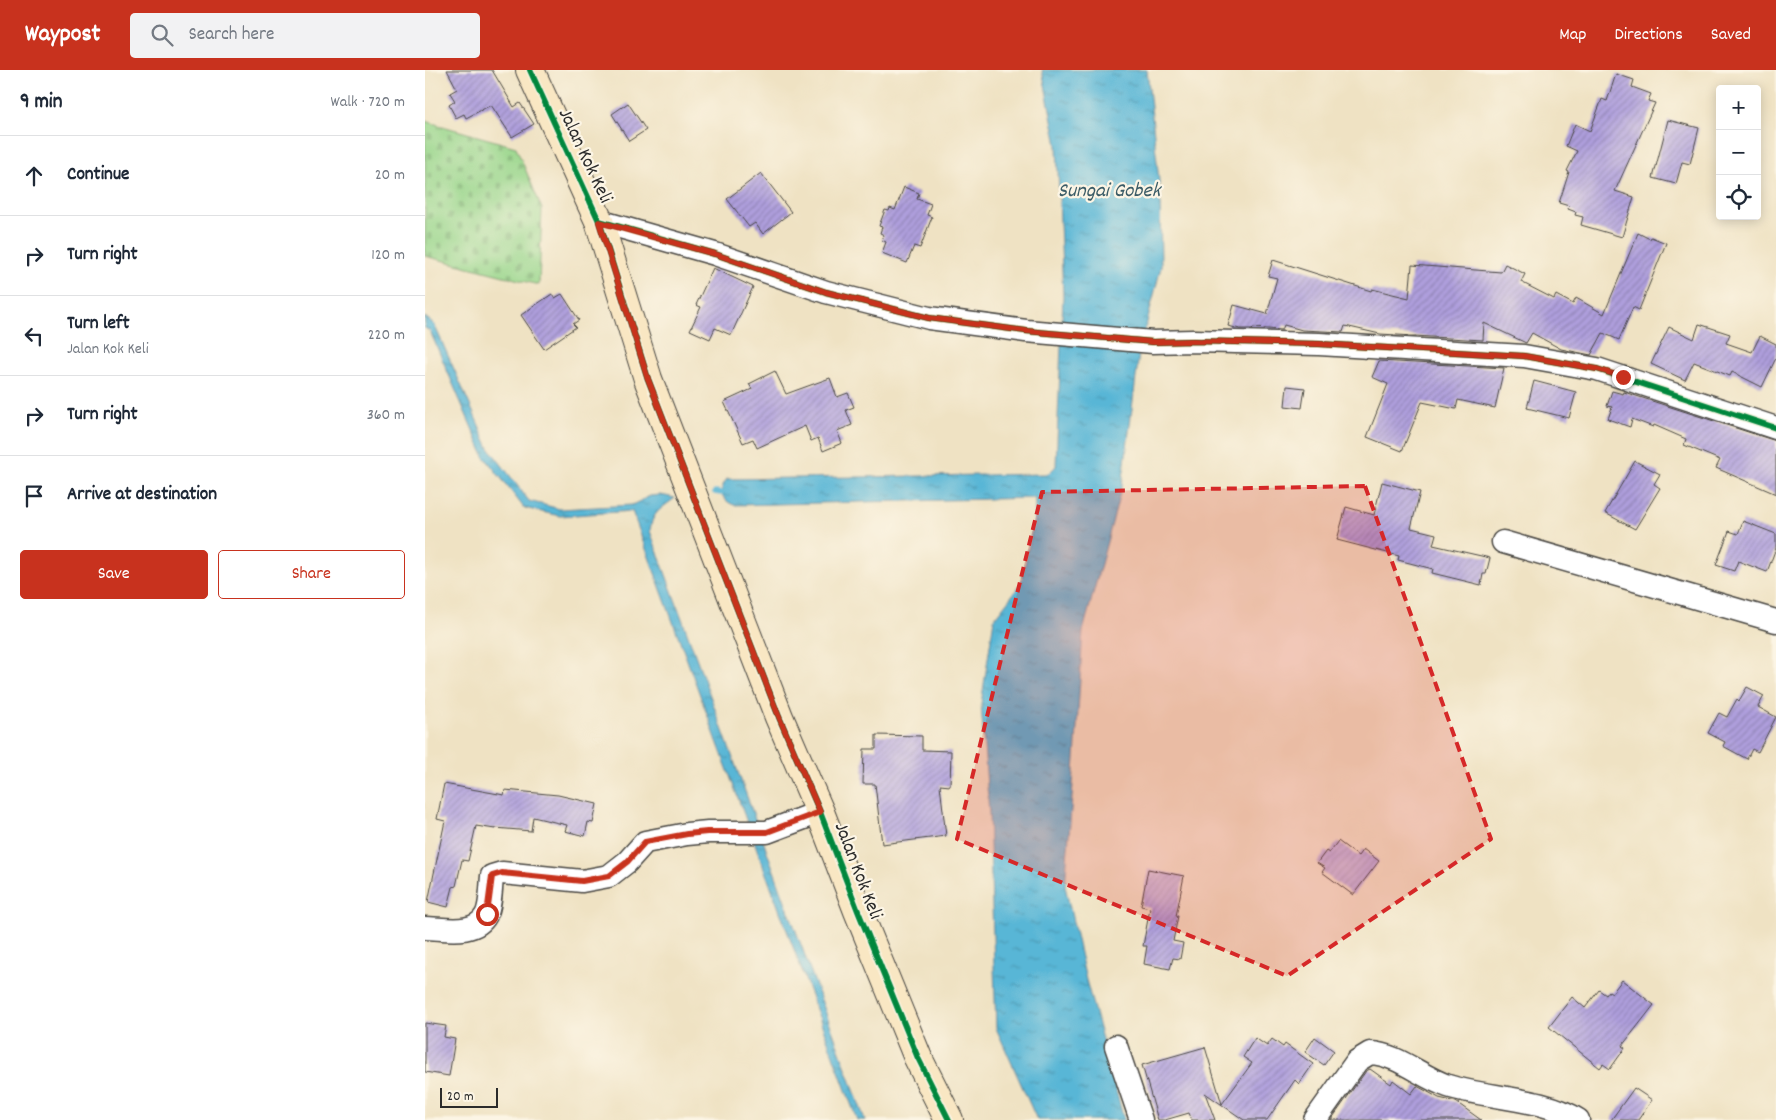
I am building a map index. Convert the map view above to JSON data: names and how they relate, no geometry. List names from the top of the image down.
{
  "streets": {
    "street": ["Jalan Kok Keli"]
  },
  "water": ["Sungai Gobek"],
  "scale_bar": "20 m",
  "page": {
    "header": "Waypost",
    "search": "Search here",
    "nav": ["Map", "Directions", "Saved"],
    "heading": ["9 min", "Walk · 720 m"],
    "map_buttons": ["+", "−"],
    "list": [
      ["Continue", "20 m"],
      ["Turn right", "120 m"],
      ["Turn left", "Jalan Kok Keli", "220 m"],
      ["Turn right", "360 m"],
      "Arrive at destination"
    ],
    "buttons": ["Save", "Share"],
    "scale": "20 m"
  }
}
